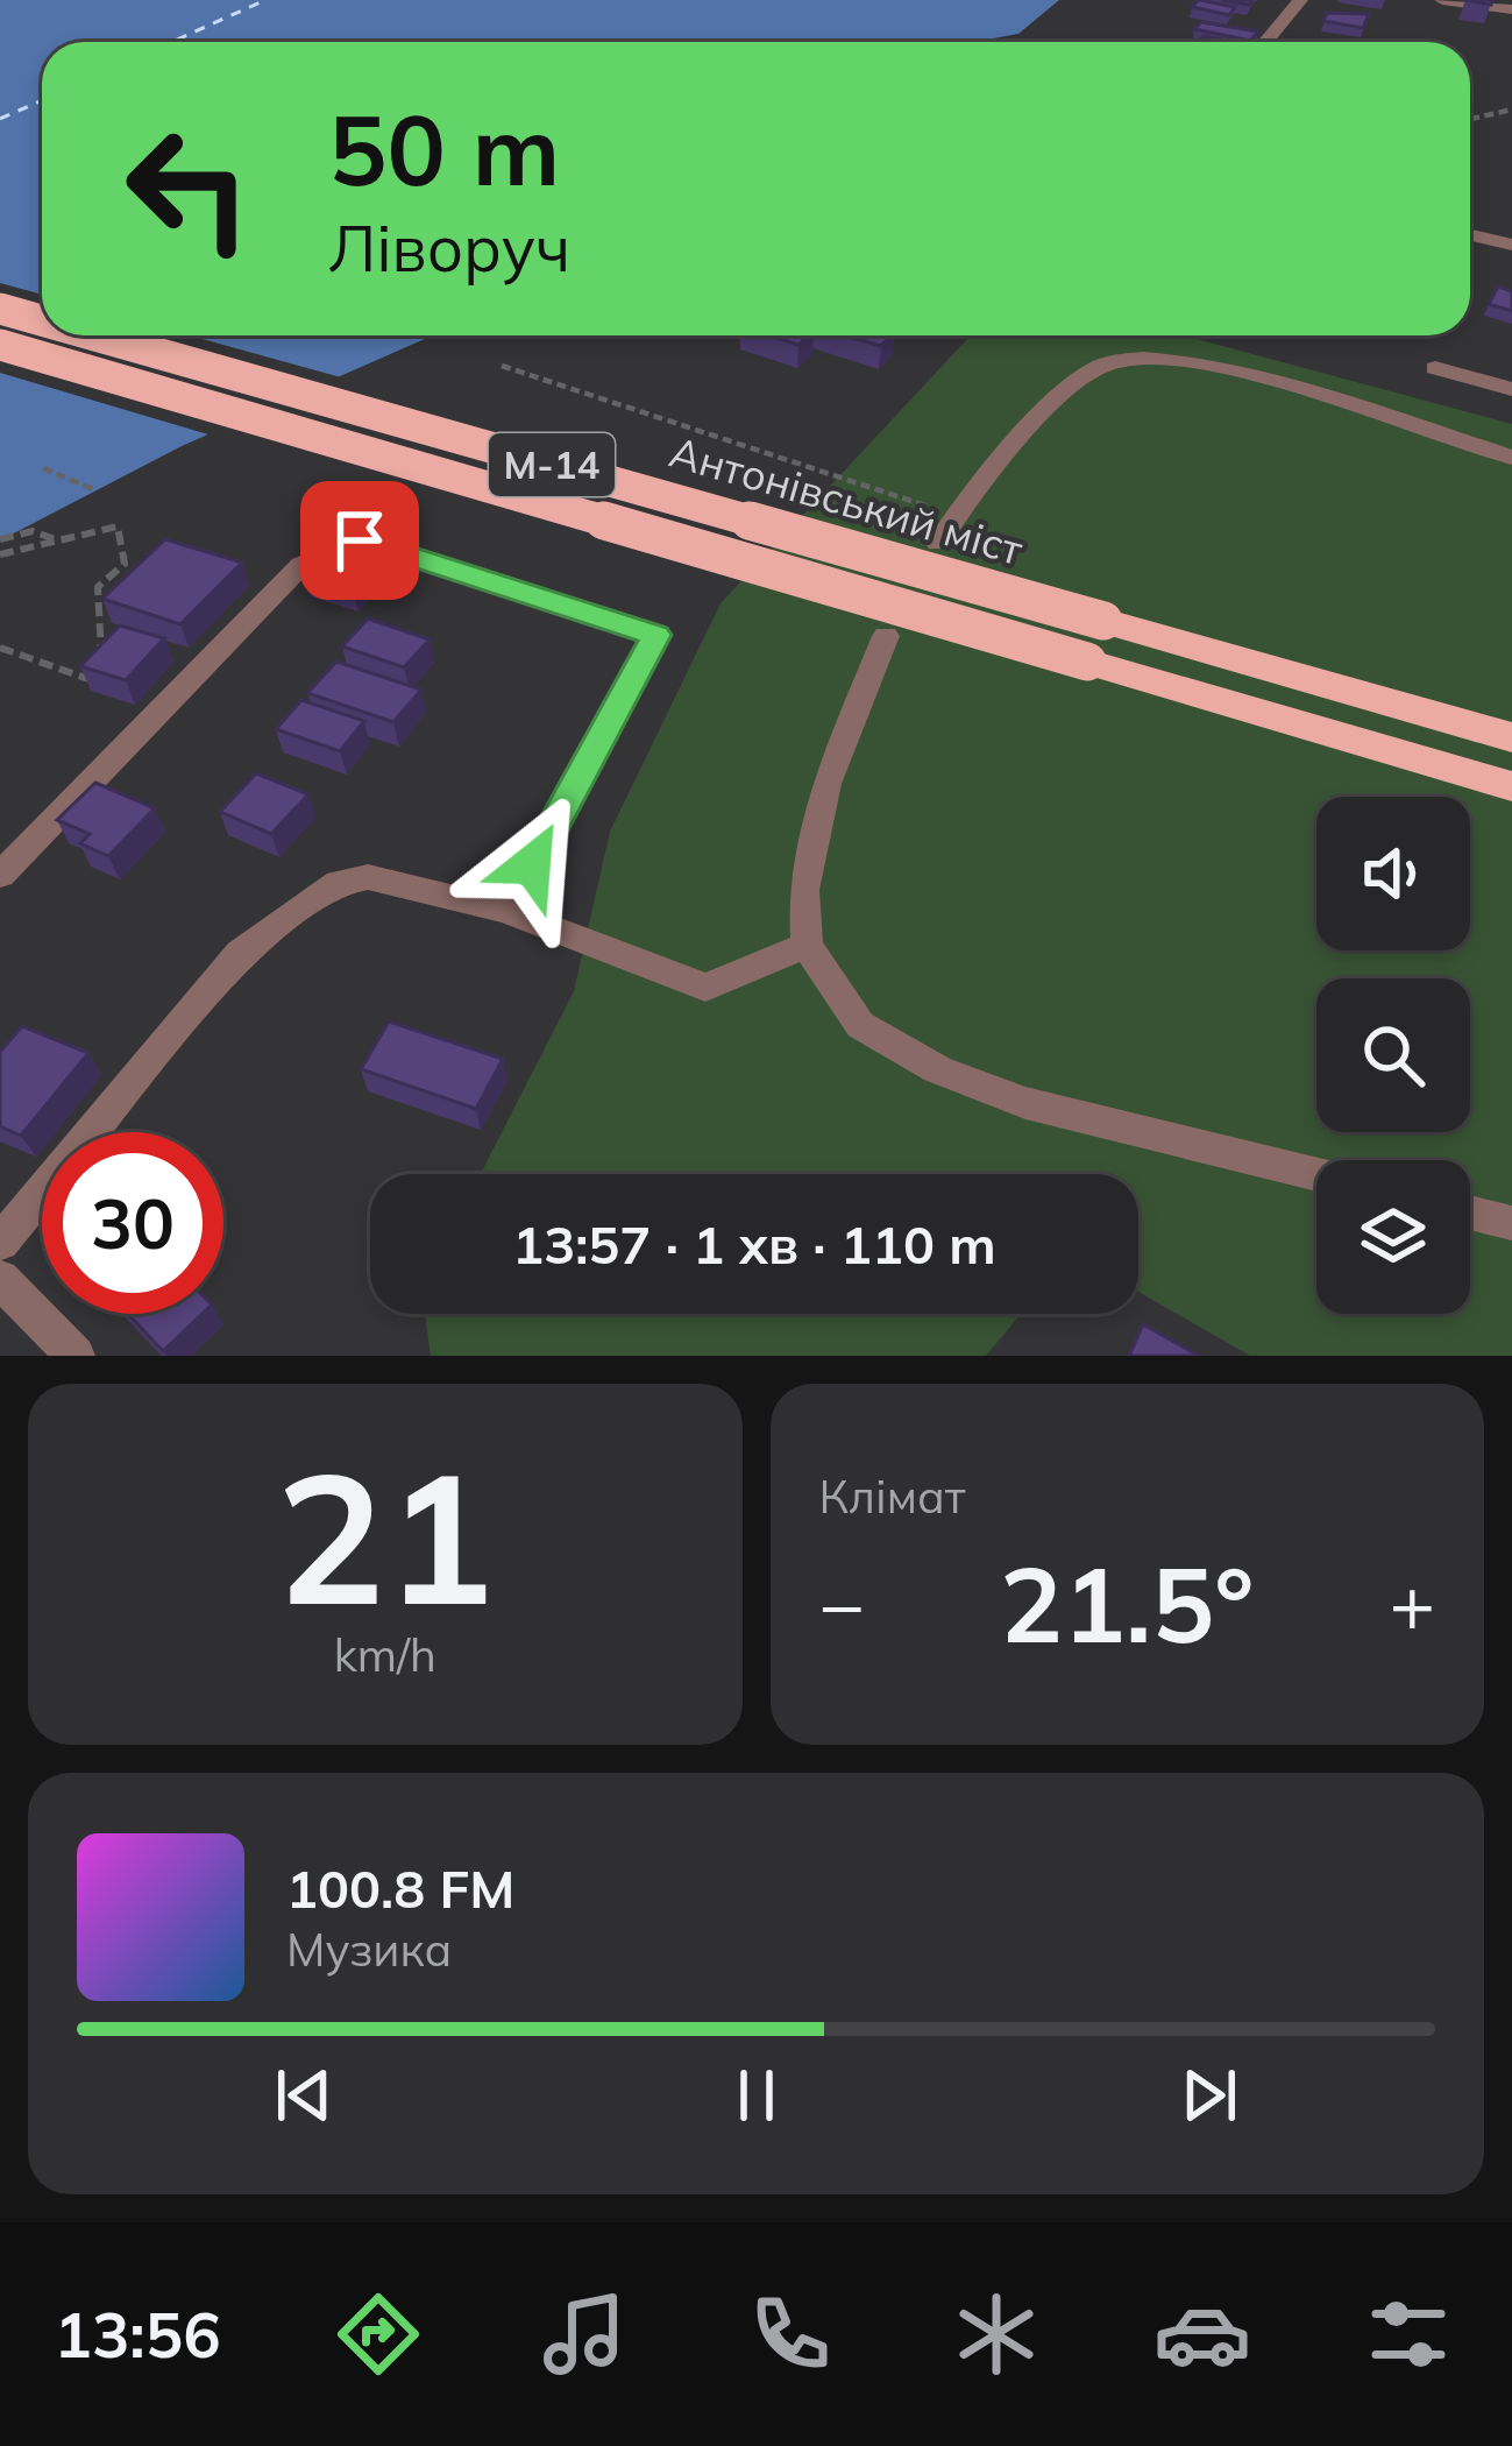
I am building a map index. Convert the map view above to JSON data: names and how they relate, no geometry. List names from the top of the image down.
{
  "streets": {
    "highway": ["М-14", "Антонівський міст"]
  },
  "page": {
    "turn": ["50 m", "Ліворуч"],
    "limit": "30",
    "trip": "13:57 · 1 хв · 110 m",
    "tile": [
      ["21", "km/h"],
      "Клімат"
    ],
    "heat": ["−", "21.5°", "+"],
    "song": ["100.8 FM", "Музика"],
    "tabs": "13:56"
  }
}
